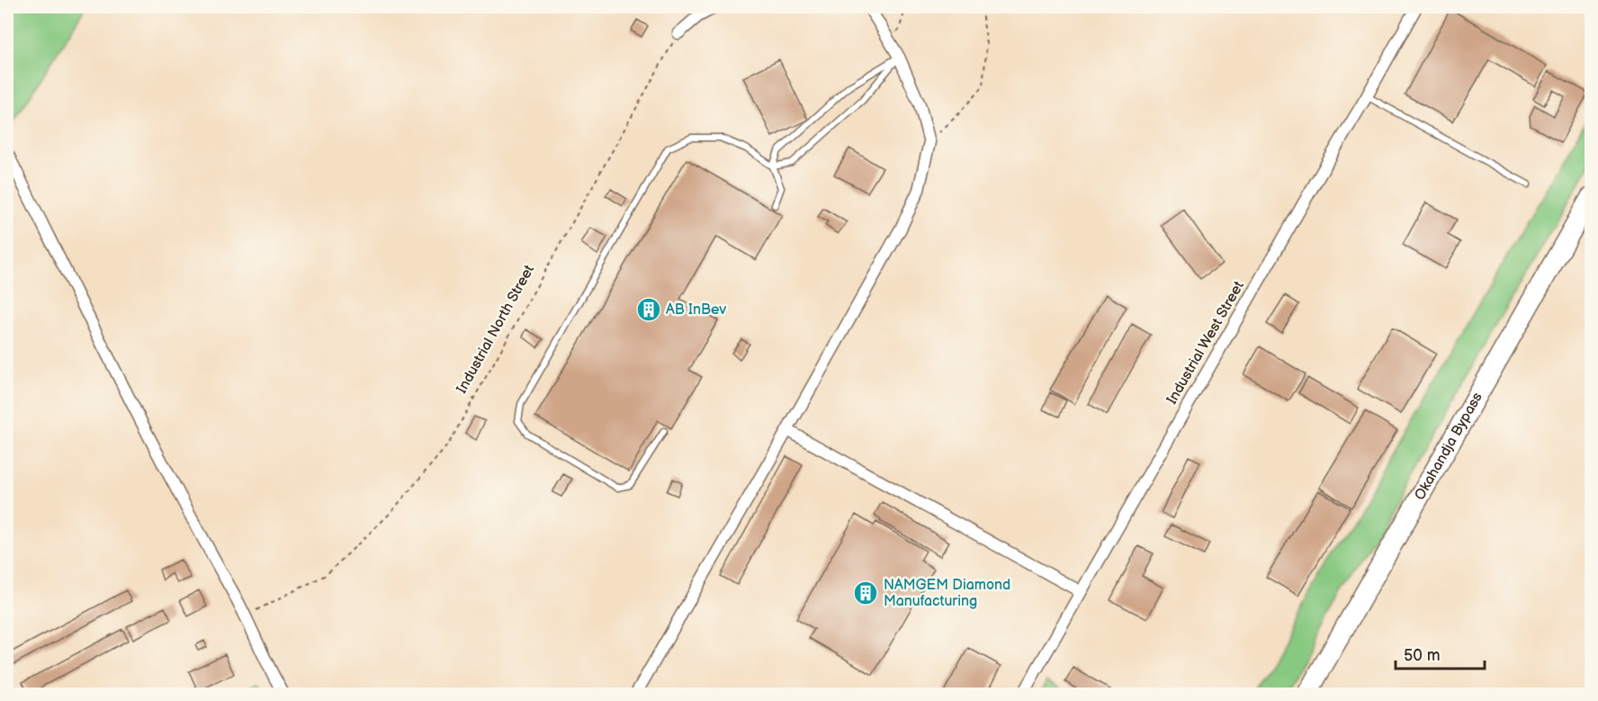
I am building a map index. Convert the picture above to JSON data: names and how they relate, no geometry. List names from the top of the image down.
{
  "streets": {
    "highway": ["Okahandja Bypass"],
    "street": ["Industrial West Street"],
    "path": ["Industrial North Street"]
  },
  "places": {
    "building": ["AB InBev", "NAMGEM Diamond Manufacturing"]
  },
  "scale_bar": "50 m"
}
